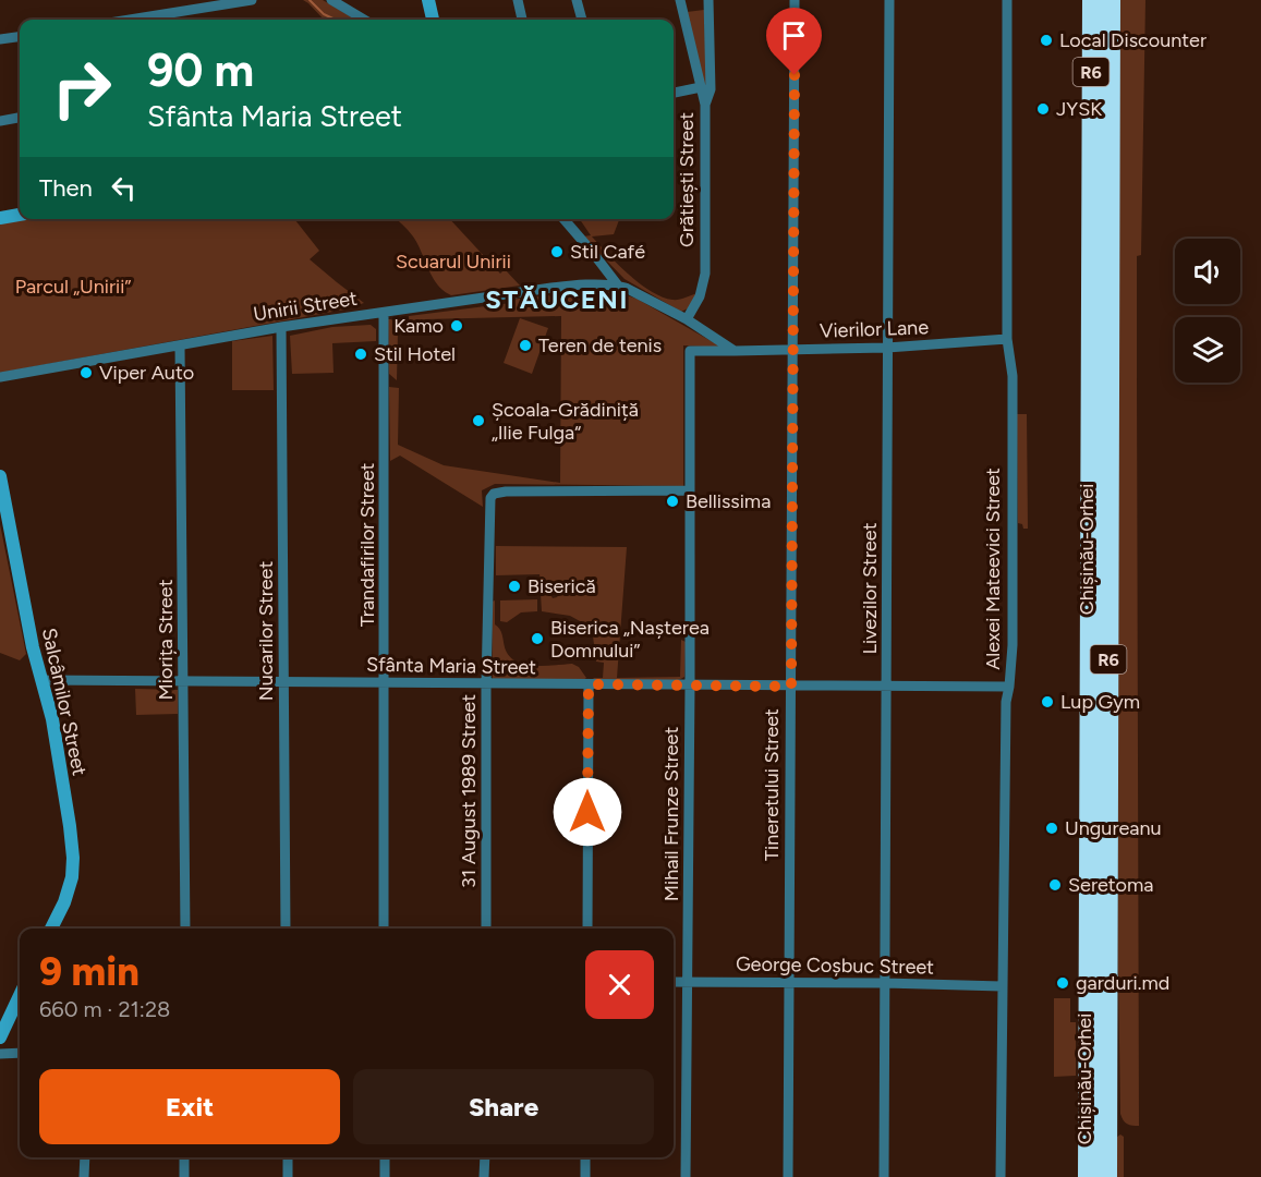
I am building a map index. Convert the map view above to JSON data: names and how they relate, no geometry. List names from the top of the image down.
{
  "streets": {
    "highway": ["R6", "Chișinău-Orhei"],
    "street": [
      "Grătiești Street",
      "Unirii Street",
      "Vierilor Lane",
      "Trandafirilor Street",
      "Alexei Mateevici Street",
      "Livezilor Street",
      "Nucarilor Street",
      "Miorița Street",
      "Sfânta Maria Street",
      "Salcâmilor Street",
      "Tineretului Street",
      "31 August 1989 Street",
      "Mihail Frunze Street",
      "George Coșbuc Street"
    ]
  },
  "crossings": [
    ["Unirii Street", "Trandafirilor Street"],
    ["Unirii Street", "Nucarilor Street"],
    ["Unirii Street", "Miorița Street"],
    ["Vierilor Lane", "Alexei Mateevici Street"],
    ["Vierilor Lane", "Livezilor Street"],
    ["Vierilor Lane", "Tineretului Street"],
    ["Vierilor Lane", "Mihail Frunze Street"],
    ["Trandafirilor Street", "Sfânta Maria Street"],
    ["Alexei Mateevici Street", "Sfânta Maria Street"],
    ["Alexei Mateevici Street", "George Coșbuc Street"],
    ["Livezilor Street", "Sfânta Maria Street"],
    ["Livezilor Street", "George Coșbuc Street"],
    ["Nucarilor Street", "Sfânta Maria Street"],
    ["Miorița Street", "Sfânta Maria Street"],
    ["Sfânta Maria Street", "Salcâmilor Street"],
    ["Sfânta Maria Street", "Tineretului Street"],
    ["Sfânta Maria Street", "31 August 1989 Street"],
    ["Sfânta Maria Street", "Mihail Frunze Street"],
    ["Tineretului Street", "George Coșbuc Street"],
    ["31 August 1989 Street", "Mihail Frunze Street"],
    ["Mihail Frunze Street", "George Coșbuc Street"]
  ],
  "districts": ["STĂUCENI"],
  "parks": ["Scuarul Unirii", "Parcul „Unirii”"],
  "places": [
    "Local Discounter",
    "JYSK",
    "Stil Café",
    "Kamo",
    "Teren de tenis",
    "Stil Hotel",
    "Viper Auto",
    "Școala-Grădiniță „Ilie Fulga“",
    "Bellissima",
    "Biserică",
    "Biserica „Nașterea Domnului”",
    "Lup Gym",
    "Ungureanu",
    "Seretoma",
    "garduri.md"
  ],
  "page": {
    "turn": ["90 m", "Sfânta Maria Street"],
    "then": "Then",
    "heading": ["9 min", "660 m · 21:28"],
    "buttons": ["Exit", "Share"]
  }
}
